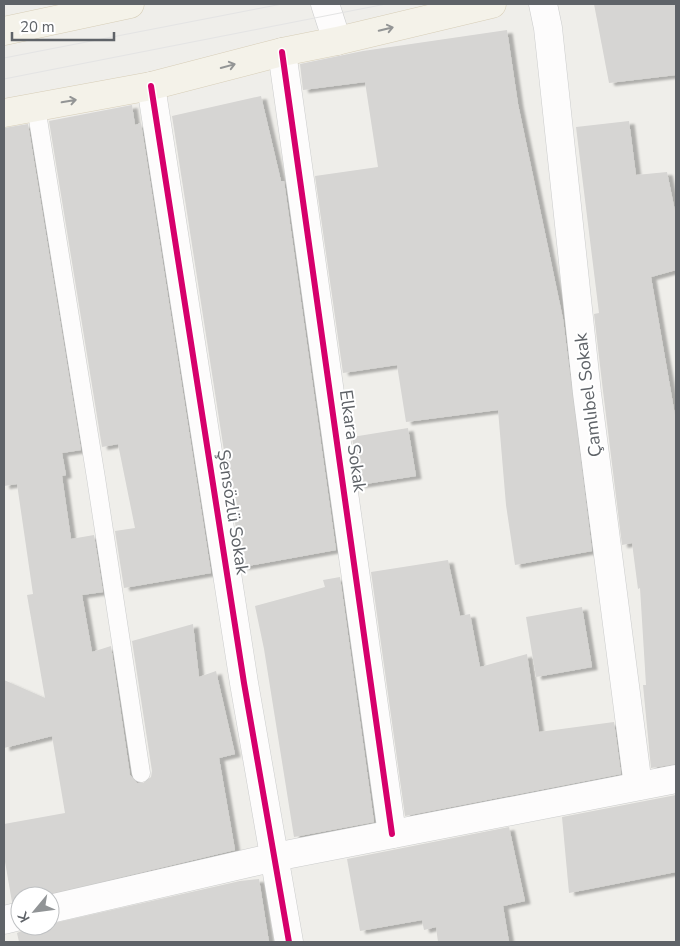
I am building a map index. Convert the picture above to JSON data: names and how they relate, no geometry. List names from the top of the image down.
{
  "streets": {
    "street": ["Çamlıbel Sokak", "Elkara Sokak", "Şensözlü Sokak"]
  },
  "scale_bar": "20 m",
  "north": "bottom left"
}
